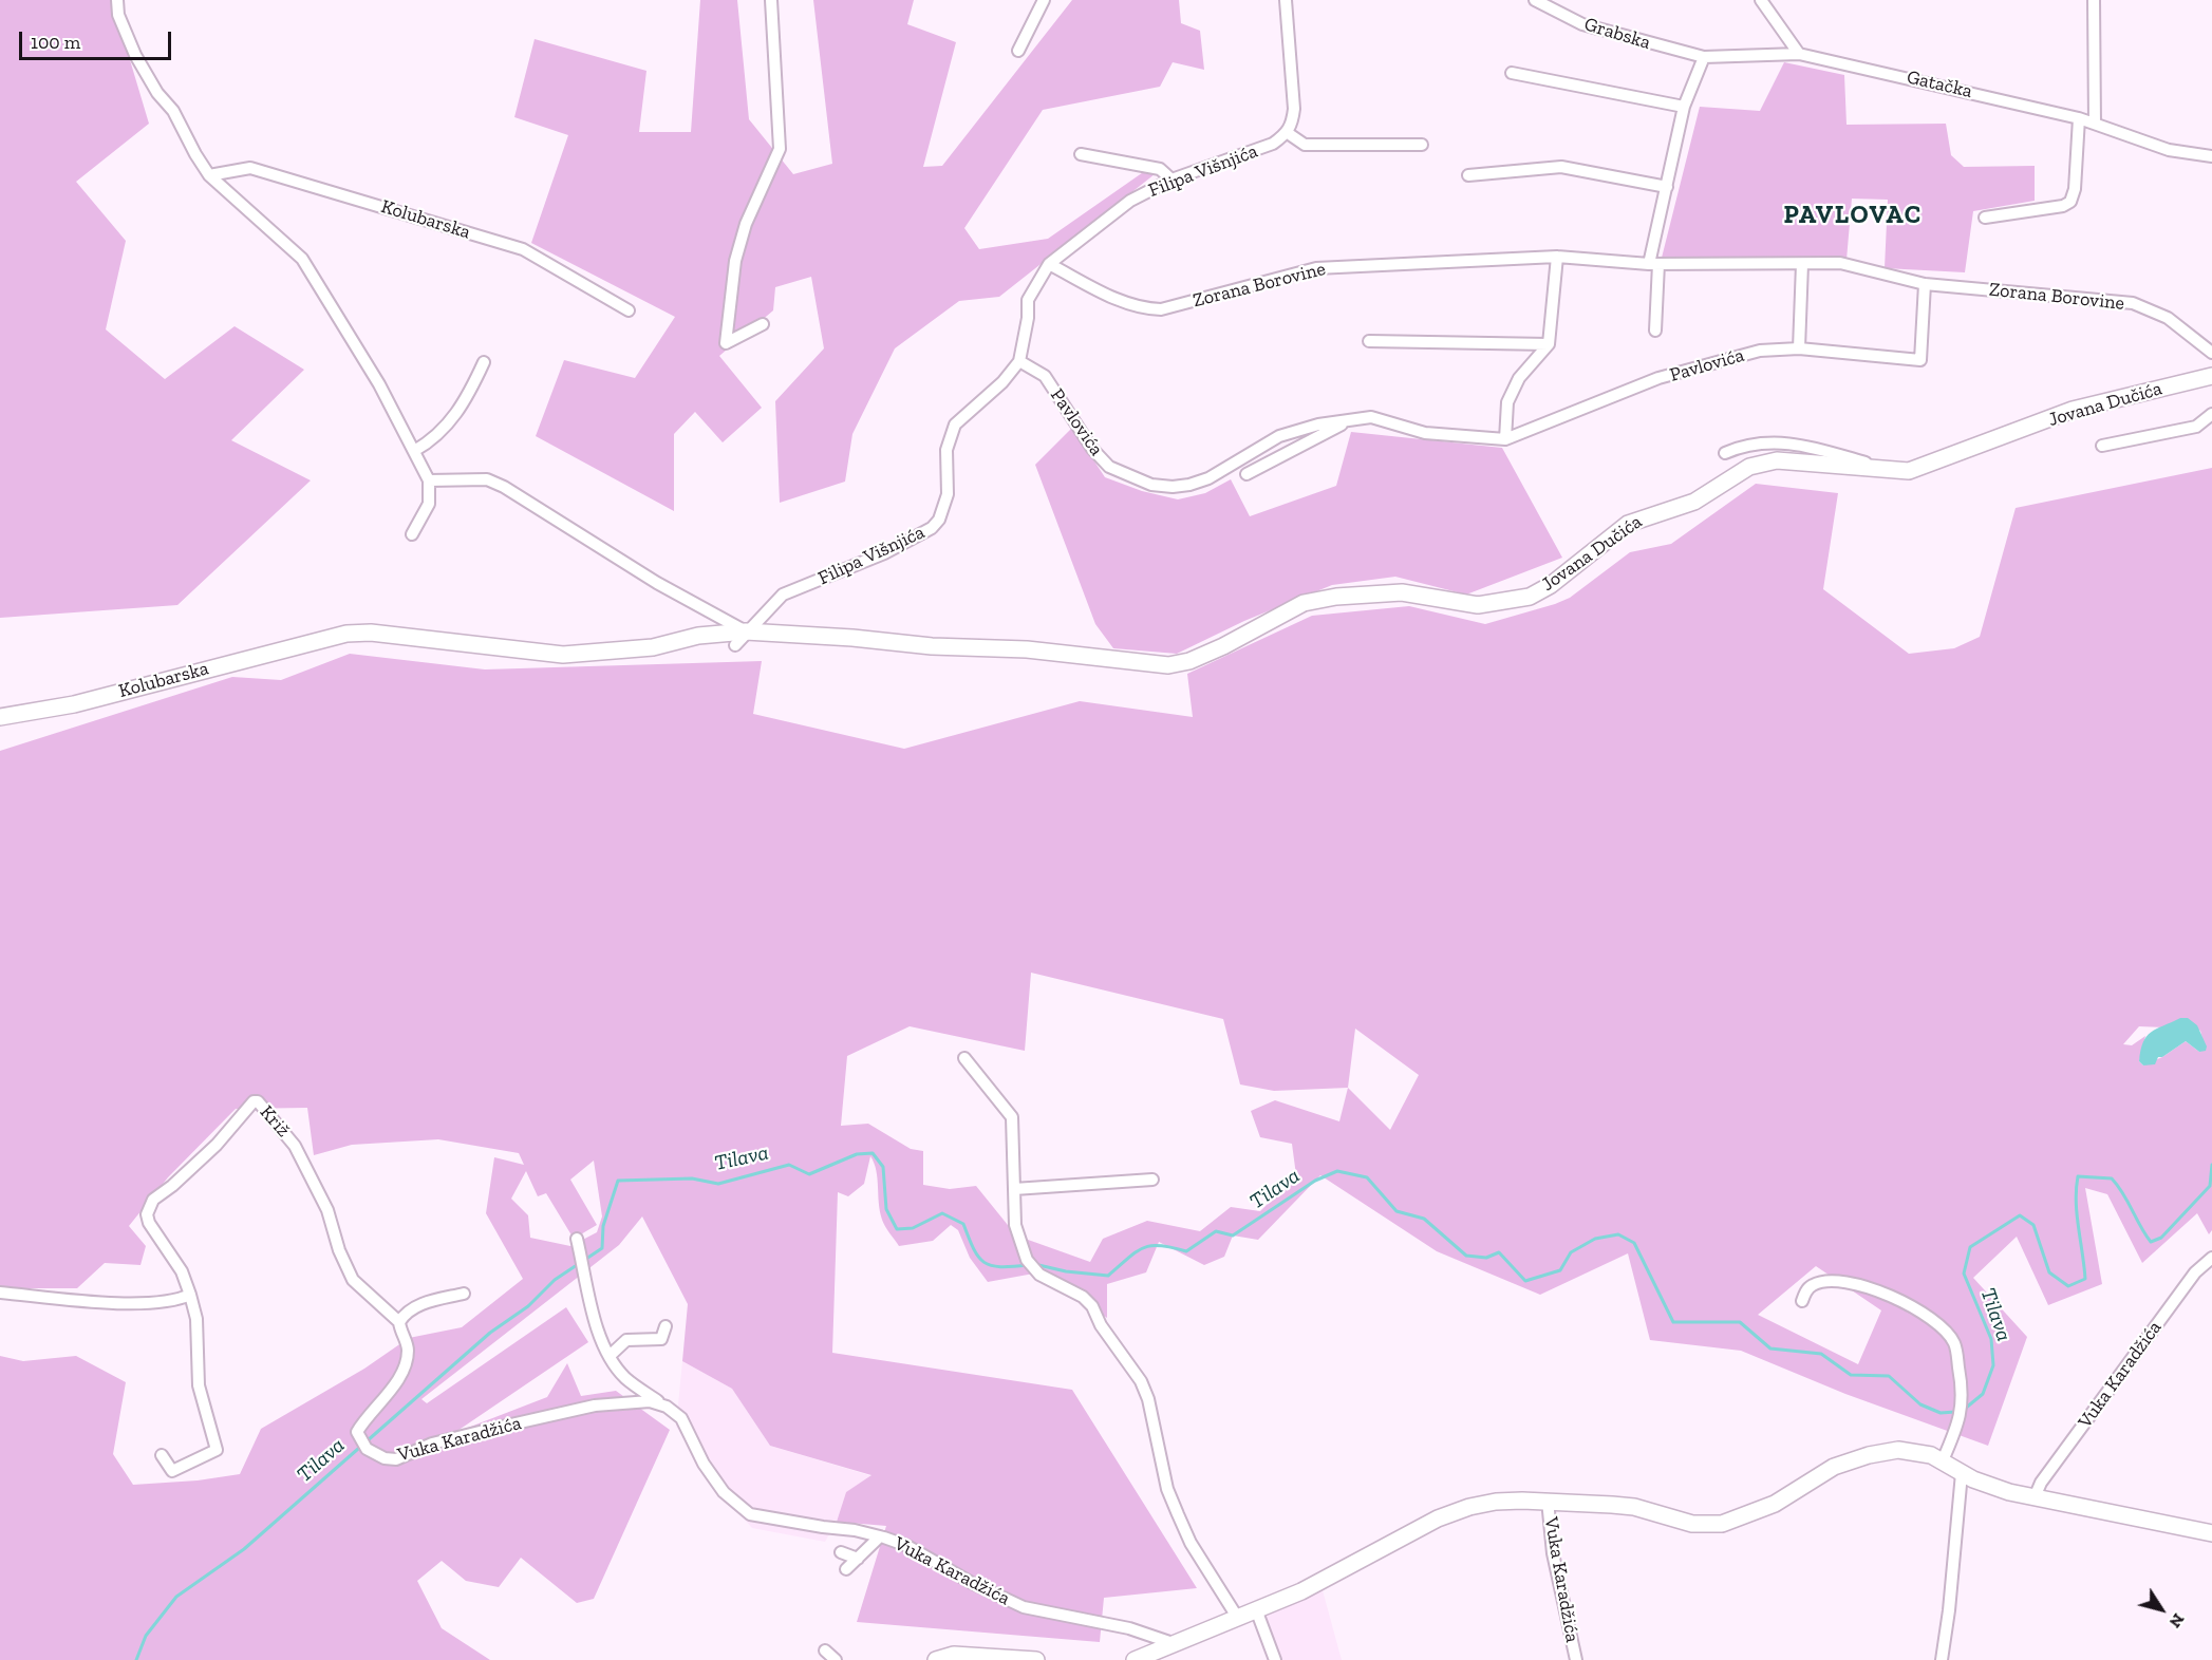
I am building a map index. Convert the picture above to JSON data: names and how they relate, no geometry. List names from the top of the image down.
{
  "streets": {
    "main road": ["Kolubarska", "Jovana Dučića", "Vuka Karadžića"],
    "street": [
      "Grabska",
      "Gatačka",
      "Filipa Višnjića",
      "Zorana Borovine",
      "Pavlovića",
      "Križ"
    ]
  },
  "crossings": [
    ["Grabska", "Gatačka"],
    ["Filipa Višnjića", "Kolubarska"],
    ["Filipa Višnjića", "Zorana Borovine"],
    ["Filipa Višnjića", "Pavlovića"],
    ["Filipa Višnjića", "Jovana Dučića"],
    ["Kolubarska", "Jovana Dučića"],
    ["Zorana Borovine", "Pavlovića"],
    ["Križ", "Vuka Karadžića"]
  ],
  "districts": ["PAVLOVAC"],
  "water": ["Tilava"],
  "scale_bar": "100 m",
  "north": "bottom right"
}
